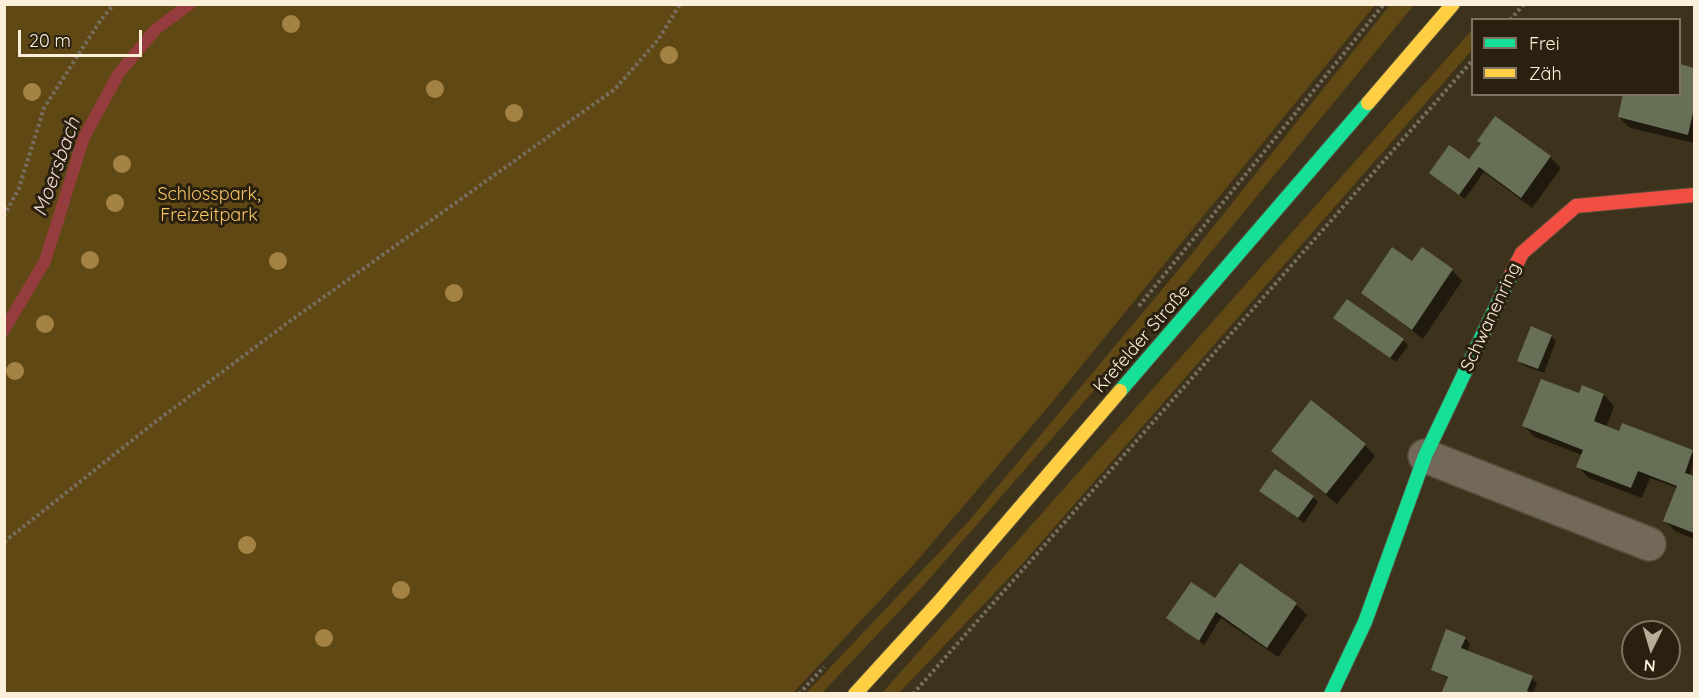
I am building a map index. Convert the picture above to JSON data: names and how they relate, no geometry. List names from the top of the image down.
{
  "streets": {
    "main road": ["Schwanenring", "Krefelder Straße"]
  },
  "water": ["Moersbach"],
  "parks": ["Schlosspark, Freizeitpark"],
  "legend": ["Frei", "Zäh"],
  "scale_bar": "20 m",
  "north": "bottom"
}
